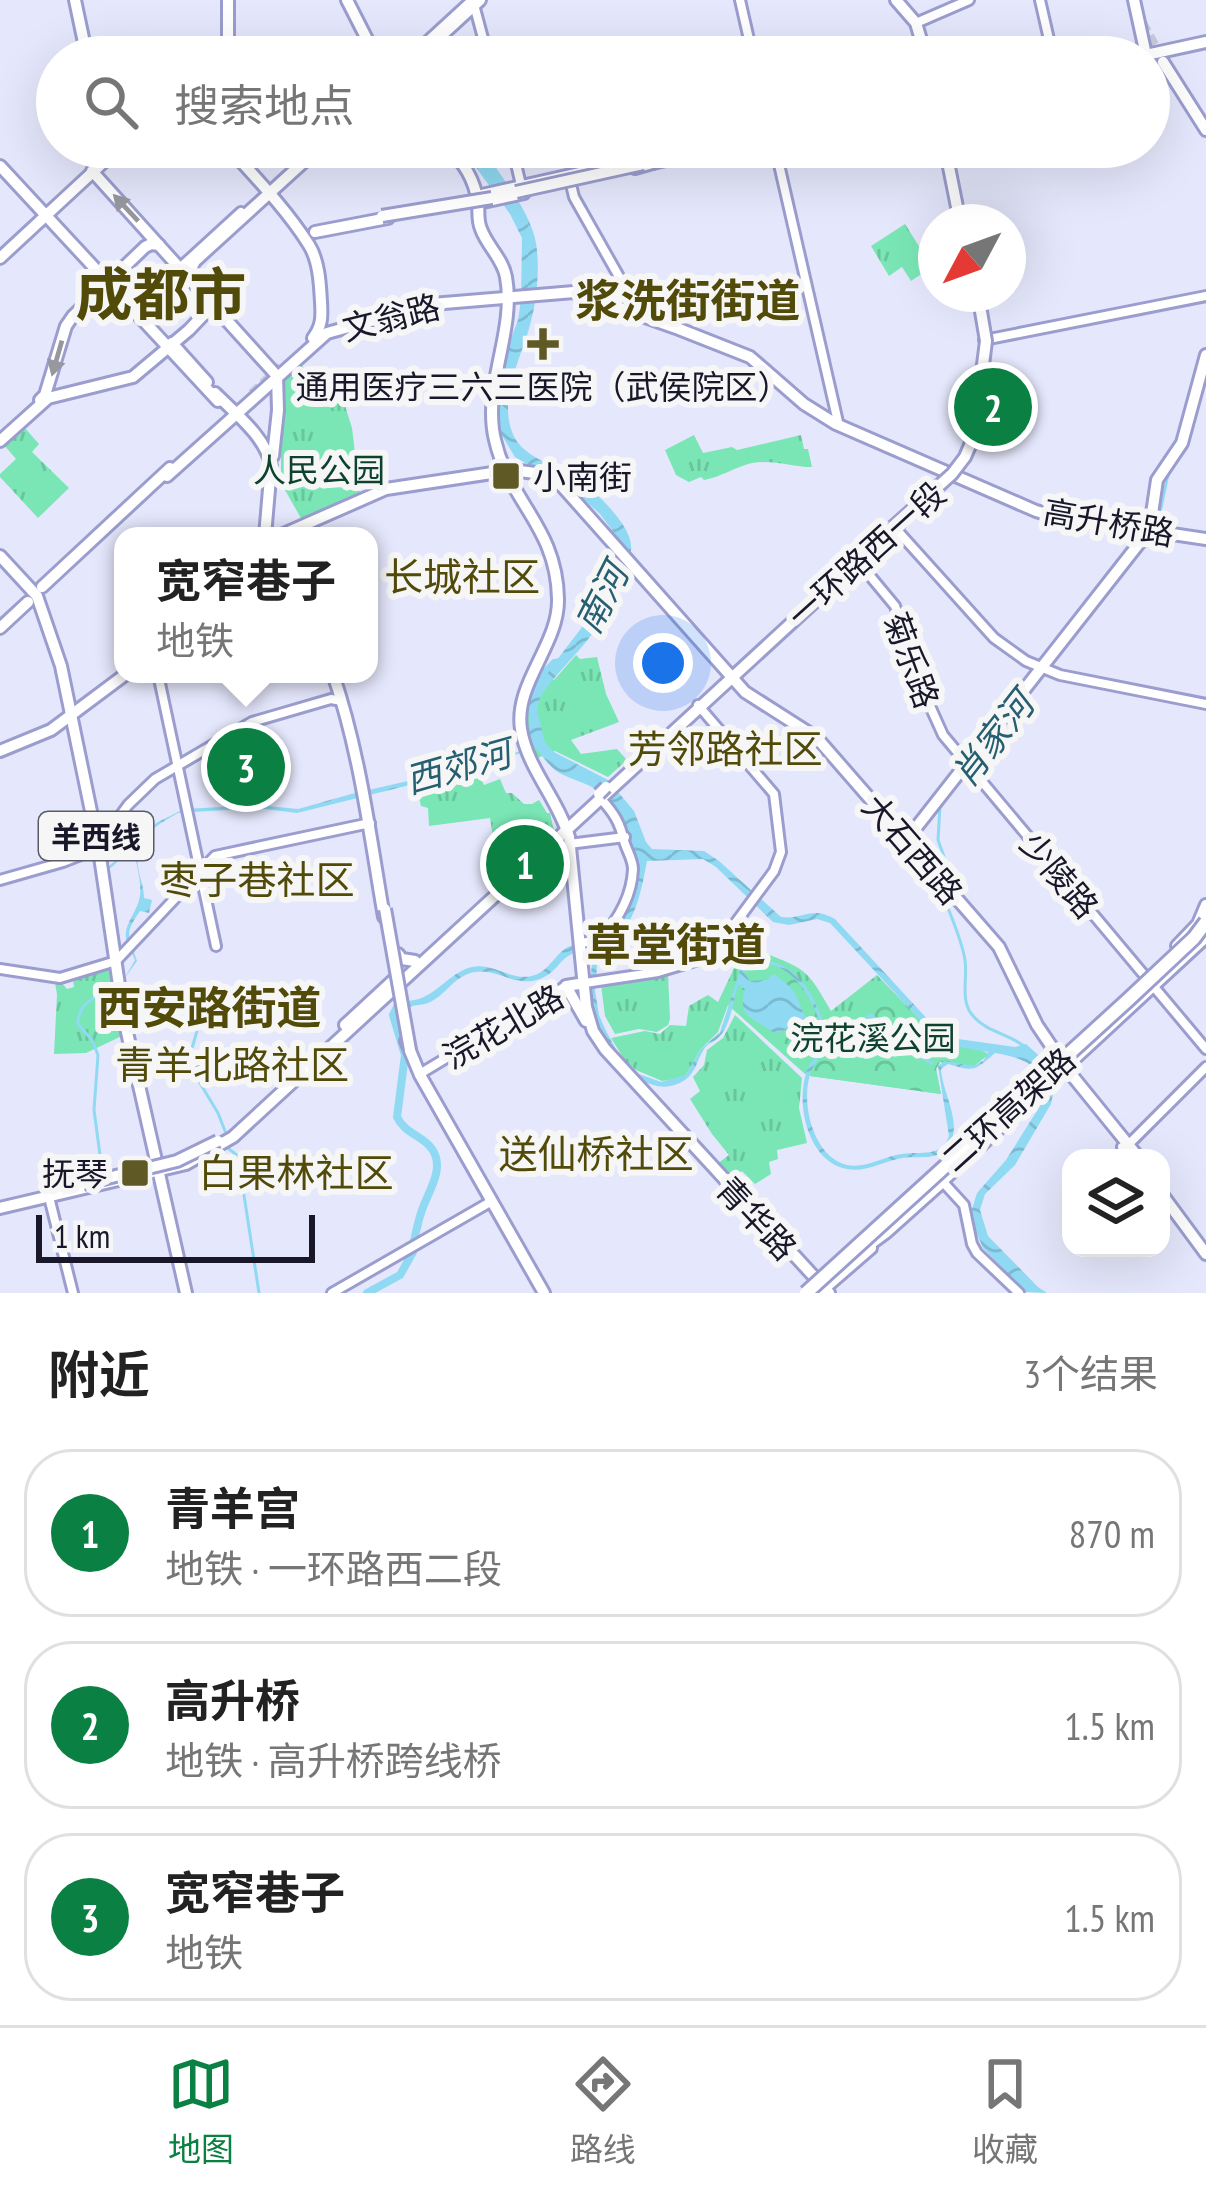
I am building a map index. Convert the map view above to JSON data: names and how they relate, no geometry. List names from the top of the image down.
{
  "streets": {
    "highway": ["二环高架路"],
    "main road": [
      "文翁路",
      "高升桥路",
      "一环路西一段",
      "羊西线",
      "大石西路",
      "浣花北路",
      "青华路"
    ],
    "street": ["菊乐路", "少陵路"]
  },
  "crossings": [
    ["高升桥路", "一环路西一段"],
    ["一环路西一段", "菊乐路"],
    ["一环路西一段", "大石西路"],
    ["一环路西一段", "青华路"],
    ["菊乐路", "少陵路"],
    ["大石西路", "青华路"],
    ["浣花北路", "青华路"],
    ["二环高架路", "青华路"]
  ],
  "districts": [
    "成都市",
    "浆洗街街道",
    "长城社区",
    "芳邻路社区",
    "枣子巷社区",
    "草堂街道",
    "西安路街道",
    "青羊北路社区",
    "送仙桥社区",
    "白果林社区"
  ],
  "water": ["南河", "肖家河", "西郊河"],
  "parks": ["人民公园", "浣花溪公园"],
  "places": {
    "health": ["通用医疗三六三医院（武侯院区）"],
    "transit": ["小南街", "抚琴"]
  },
  "scale_bar": "1 km",
  "north": "bottom left",
  "page": {
    "search": "搜索地点",
    "pins": ["2", "3", "1"],
    "popup": ["宽窄巷子", "地铁"],
    "scale": "1 km",
    "heading": ["附近", "3个结果"],
    "list": [
      {
        "mark": "1",
        "name": "青羊宫",
        "note": "地铁 · 一环路西二段",
        "value": "870 m"
      },
      {
        "mark": "2",
        "name": "高升桥",
        "note": "地铁 · 高升桥跨线桥",
        "value": "1.5 km"
      },
      {
        "mark": "3",
        "name": "宽窄巷子",
        "note": "地铁",
        "value": "1.5 km"
      }
    ],
    "nav": ["地图", "路线", "收藏"]
  }
}
